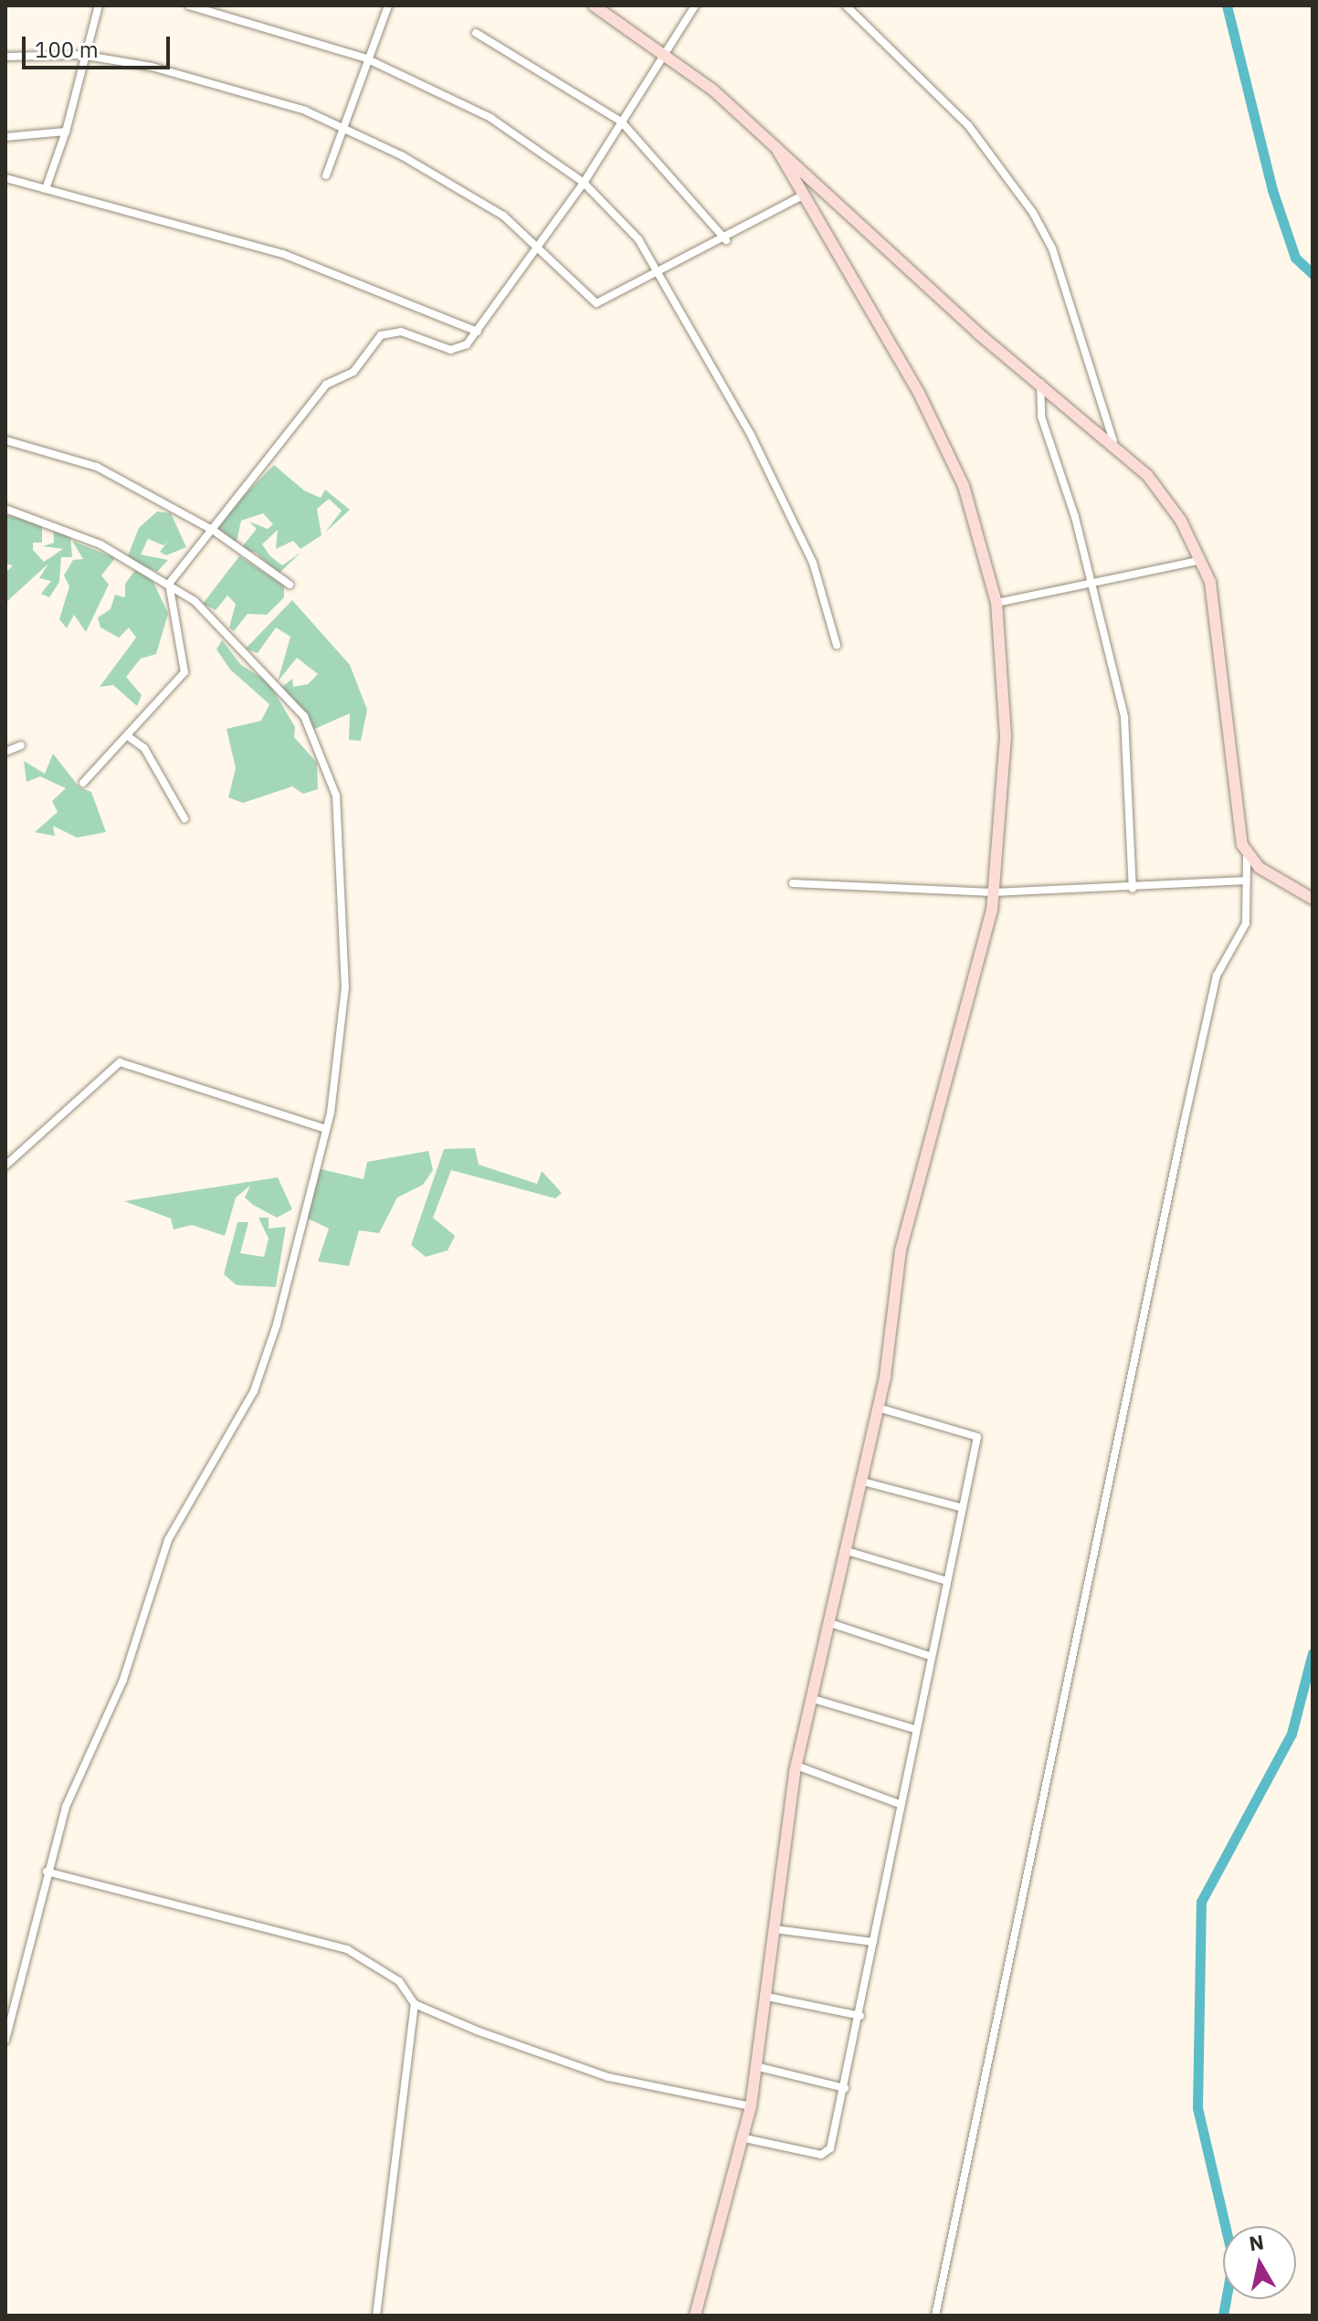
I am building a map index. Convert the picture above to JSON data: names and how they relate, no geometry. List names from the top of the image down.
{
  "scale_bar": "100 m",
  "north": "top"
}
